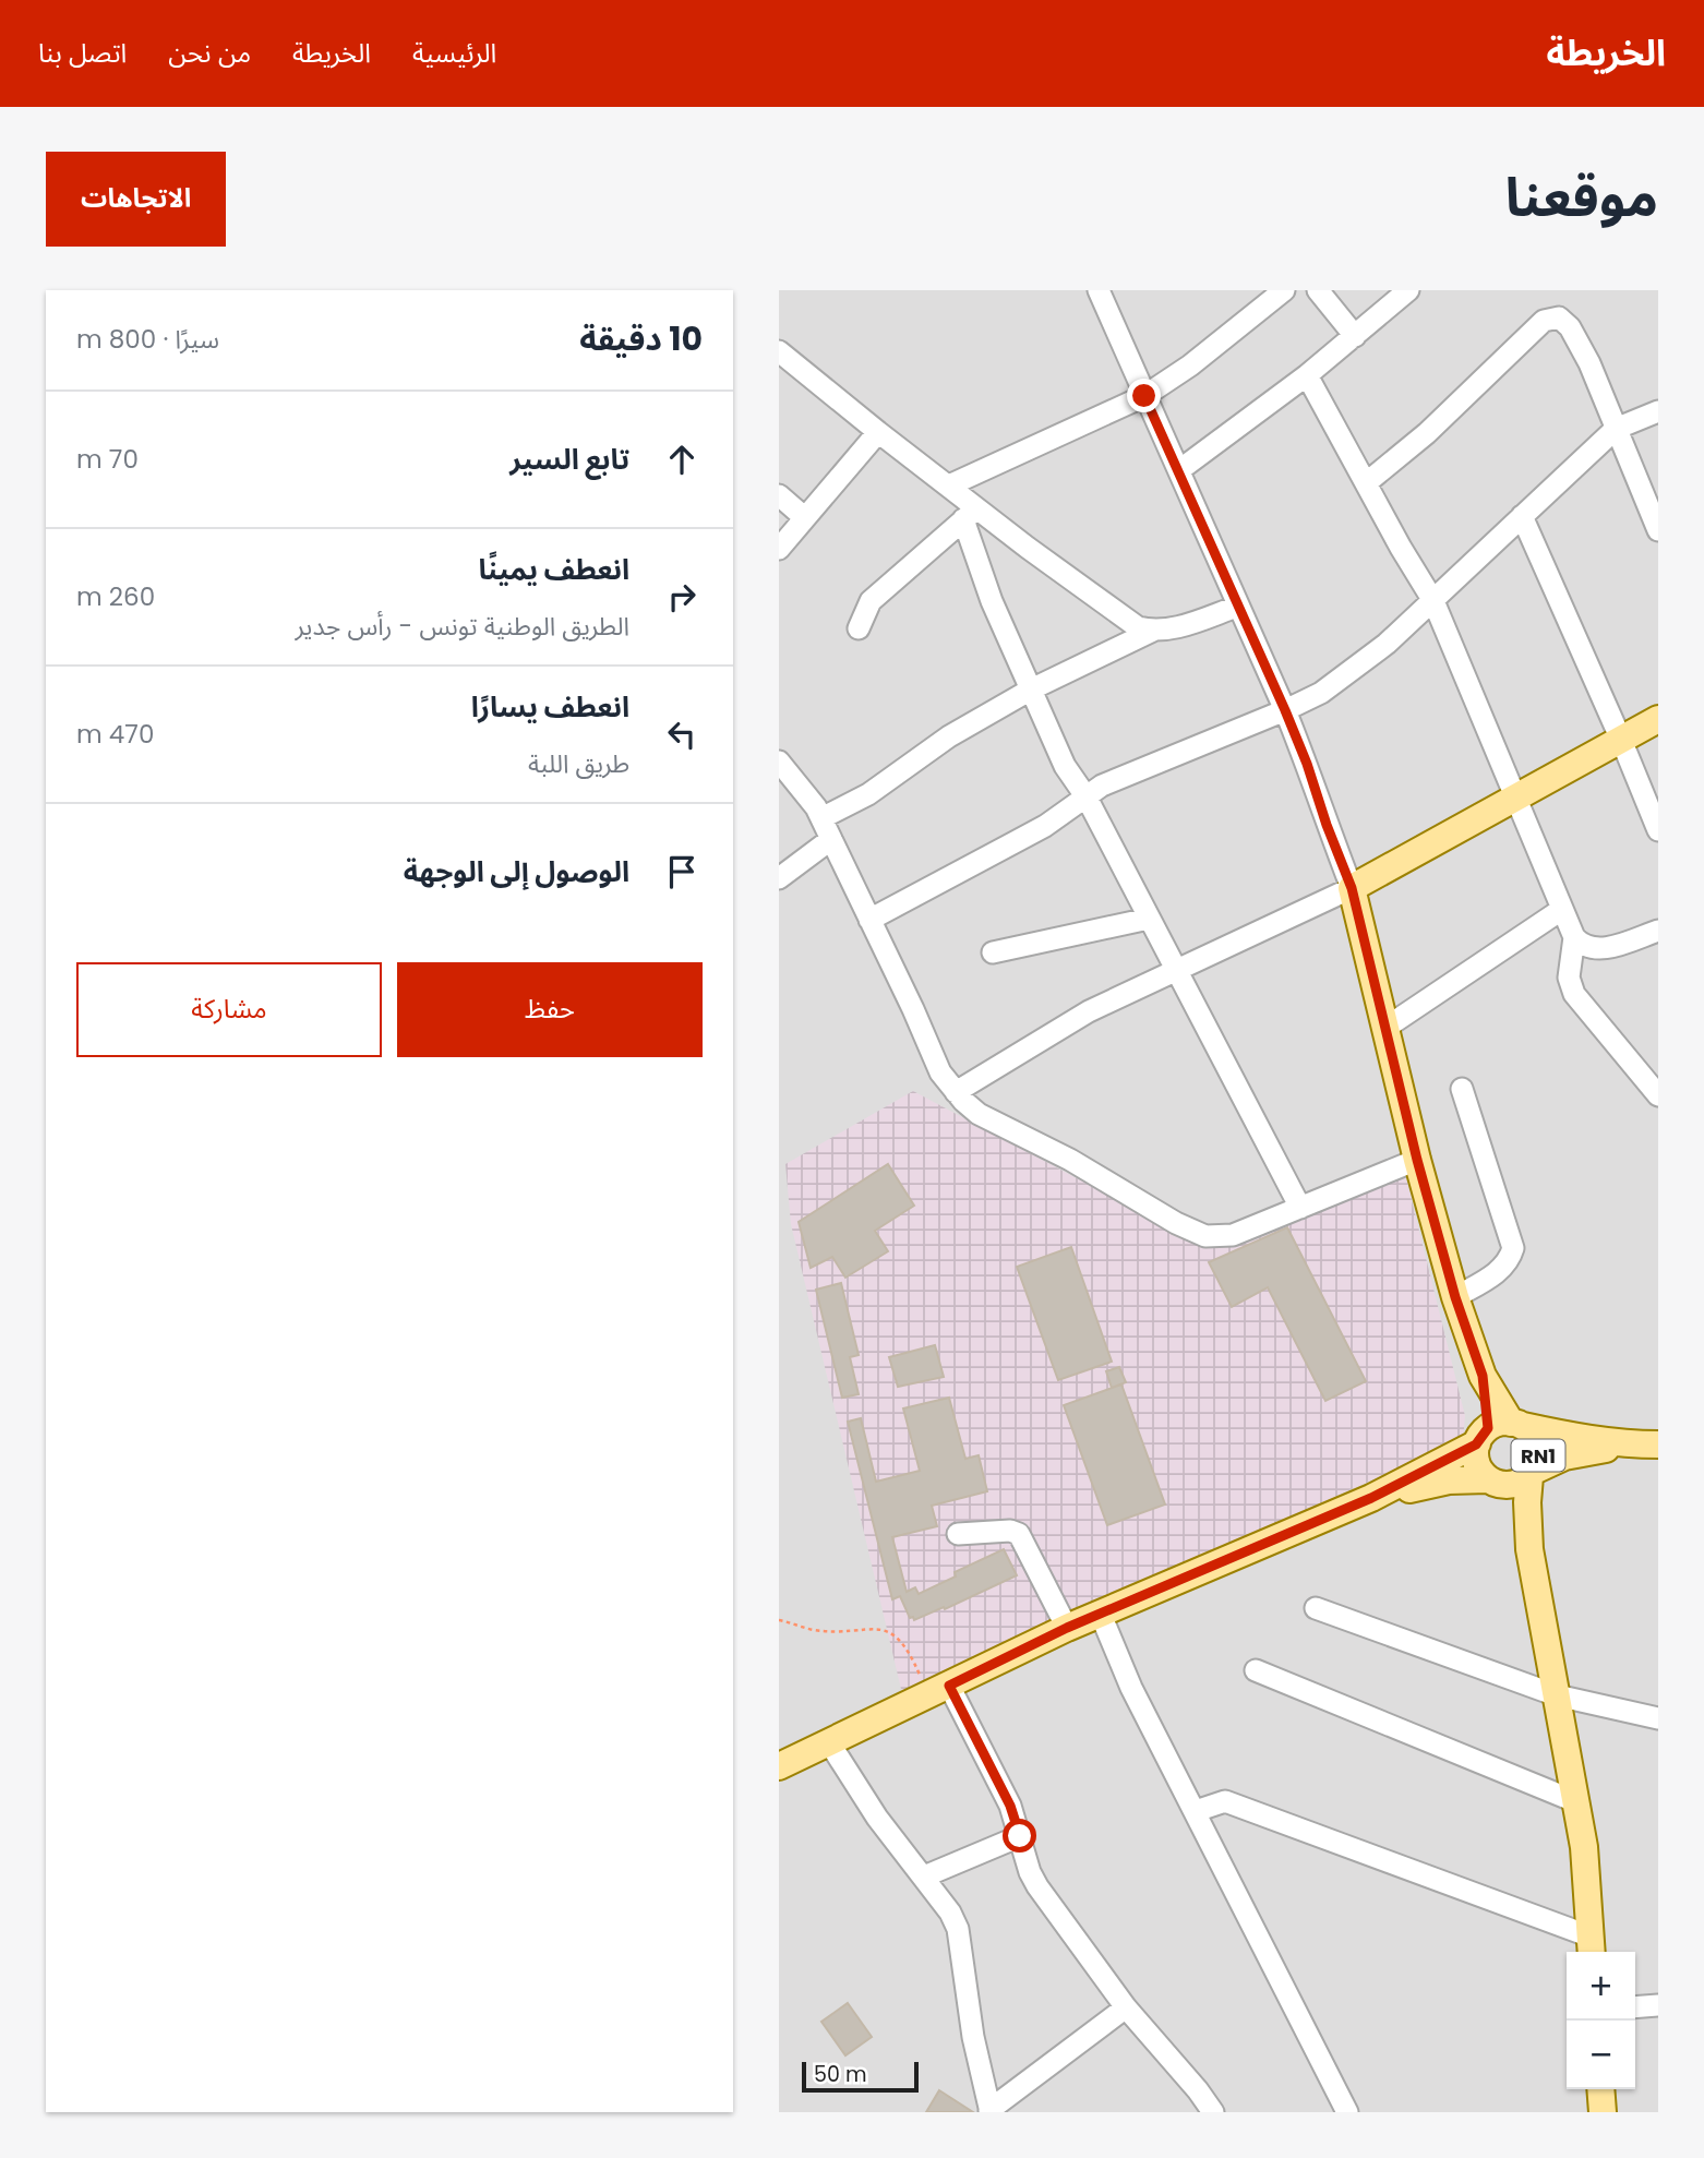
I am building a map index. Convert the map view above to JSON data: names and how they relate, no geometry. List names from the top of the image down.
{
  "streets": {
    "main road": ["RN1"]
  },
  "scale_bar": "50 m",
  "page": {
    "header": "الخريطة",
    "nav": [
      "الرئيسية",
      "الخريطة",
      "من نحن",
      "اتصل بنا"
    ],
    "title": "موقعنا",
    "buttons": [
      "الاتجاهات",
      ["حفظ", "مشاركة"]
    ],
    "heading": ["10 دقيقة", "سيرًا · 800 m"],
    "list": [
      ["تابع السير", "70 m"],
      ["انعطف يمينًا", "الطريق الوطنية تونس - رأس جدير", "260 m"],
      ["انعطف يسارًا", "طريق اللبة", "470 m"],
      "الوصول إلى الوجهة"
    ],
    "map_buttons": ["+", "−"],
    "scale": "50 m"
  }
}
